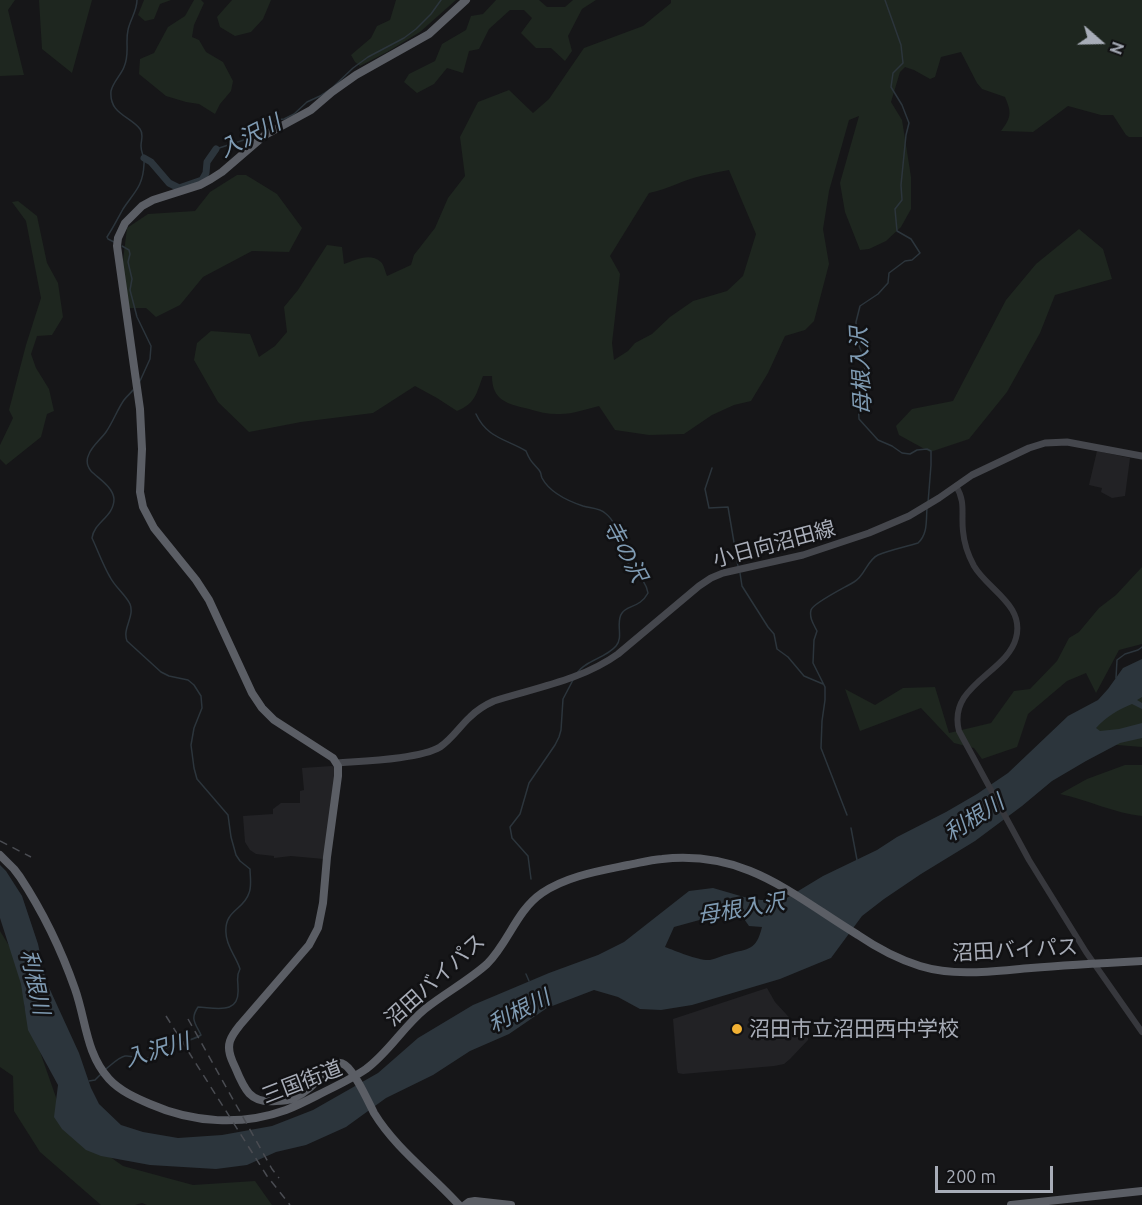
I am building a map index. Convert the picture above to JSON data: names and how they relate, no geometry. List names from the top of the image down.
{
  "streets": {
    "highway": ["沼田バイパス", "三国街道"],
    "main road": ["小日向沼田線"]
  },
  "crossings": [
    ["沼田バイパス", "三国街道"]
  ],
  "water": [
    "入沢川",
    "母根入沢",
    "寺の沢",
    "利根川"
  ],
  "places": ["沼田市立沼田西中学校"],
  "scale_bar": "200 m",
  "north": "right"
}
